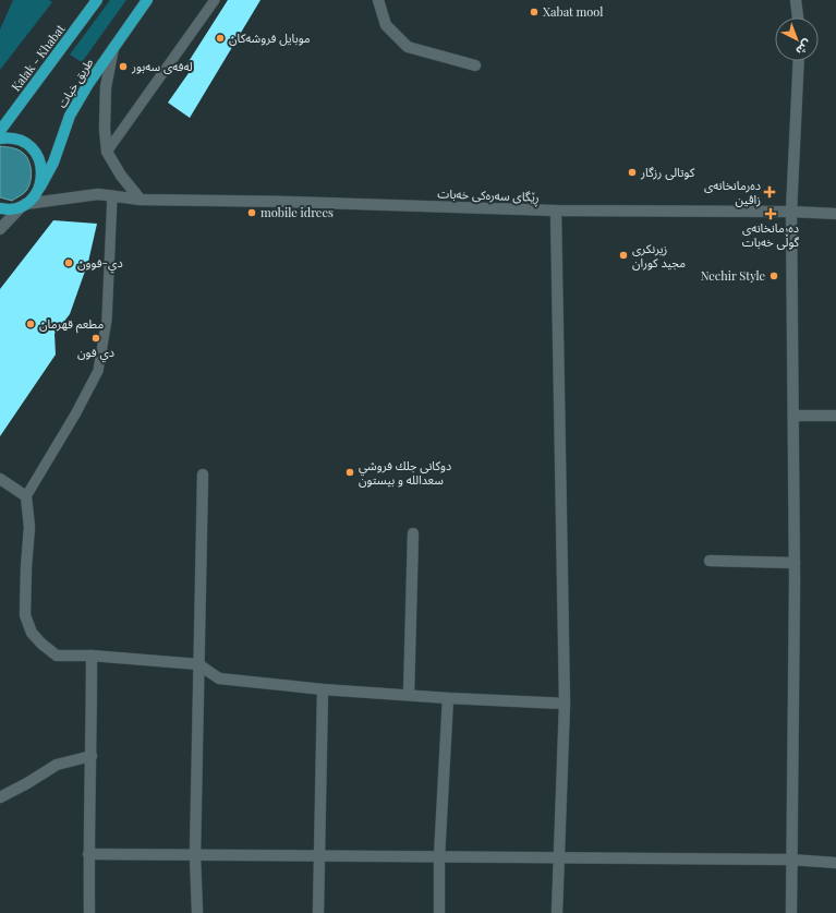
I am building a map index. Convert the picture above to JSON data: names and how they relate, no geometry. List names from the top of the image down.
{
  "streets": {
    "main road": ["Kalak - Khabat", "طريق خبات"],
    "street": ["ڕێگای سەرەکی خەبات"]
  },
  "crossings": [
    ["طريق خبات", "ڕێگای سەرەکی خەبات"]
  ],
  "places": {
    "other": [
      "Xabat mool",
      "موبایل فروشەکان",
      "لەفەی سەبور",
      "كوتالى رزگار",
      "mobile idrees",
      "زيرنكرى مجيد كوران",
      "دي-فوون",
      "Nechir Style",
      "مطعم قهرمان",
      "دي فون",
      "دوكانى جلك فروشي سعدالله و بيستون"
    ],
    "health": ["دەرمانخانەی زاڤین", "دەرمانخانەی گوڵی خەبات"]
  },
  "north": "bottom right"
}
